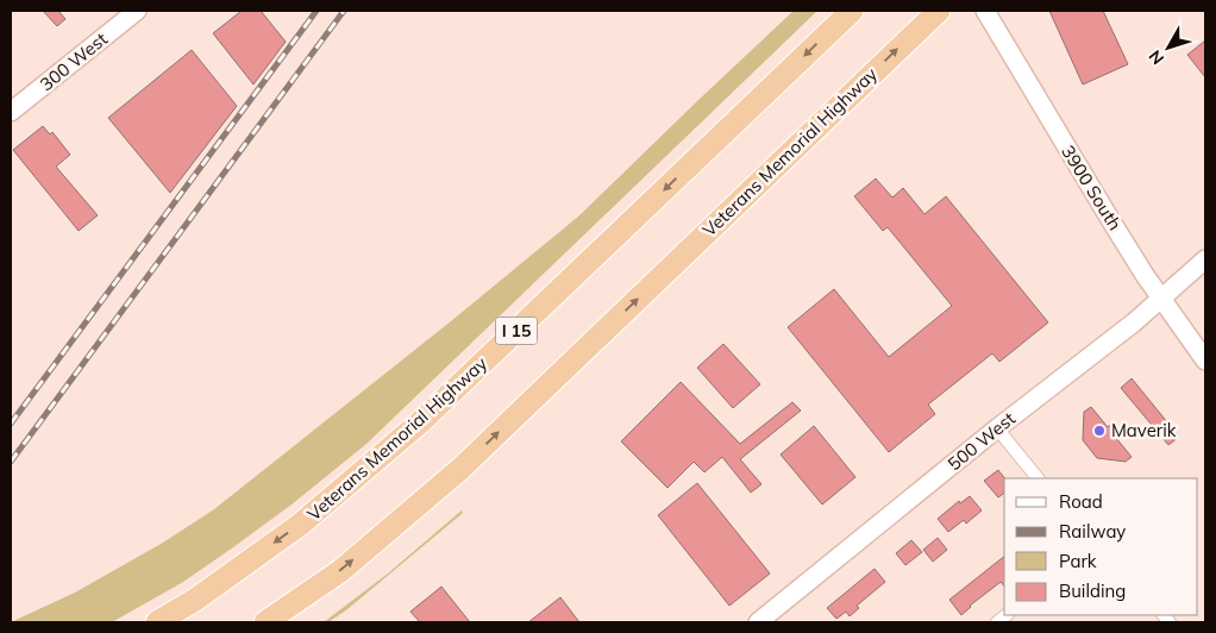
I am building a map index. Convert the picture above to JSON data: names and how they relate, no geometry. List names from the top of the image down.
{
  "streets": {
    "highway": ["Veterans Memorial Highway", "I 15"],
    "main road": ["300 West", "3900 South", "500 West"]
  },
  "crossings": [
    ["3900 South", "500 West"]
  ],
  "places": ["Maverik"],
  "legend": [
    "Road",
    "Railway",
    "Park",
    "Building"
  ],
  "north": "bottom left"
}
